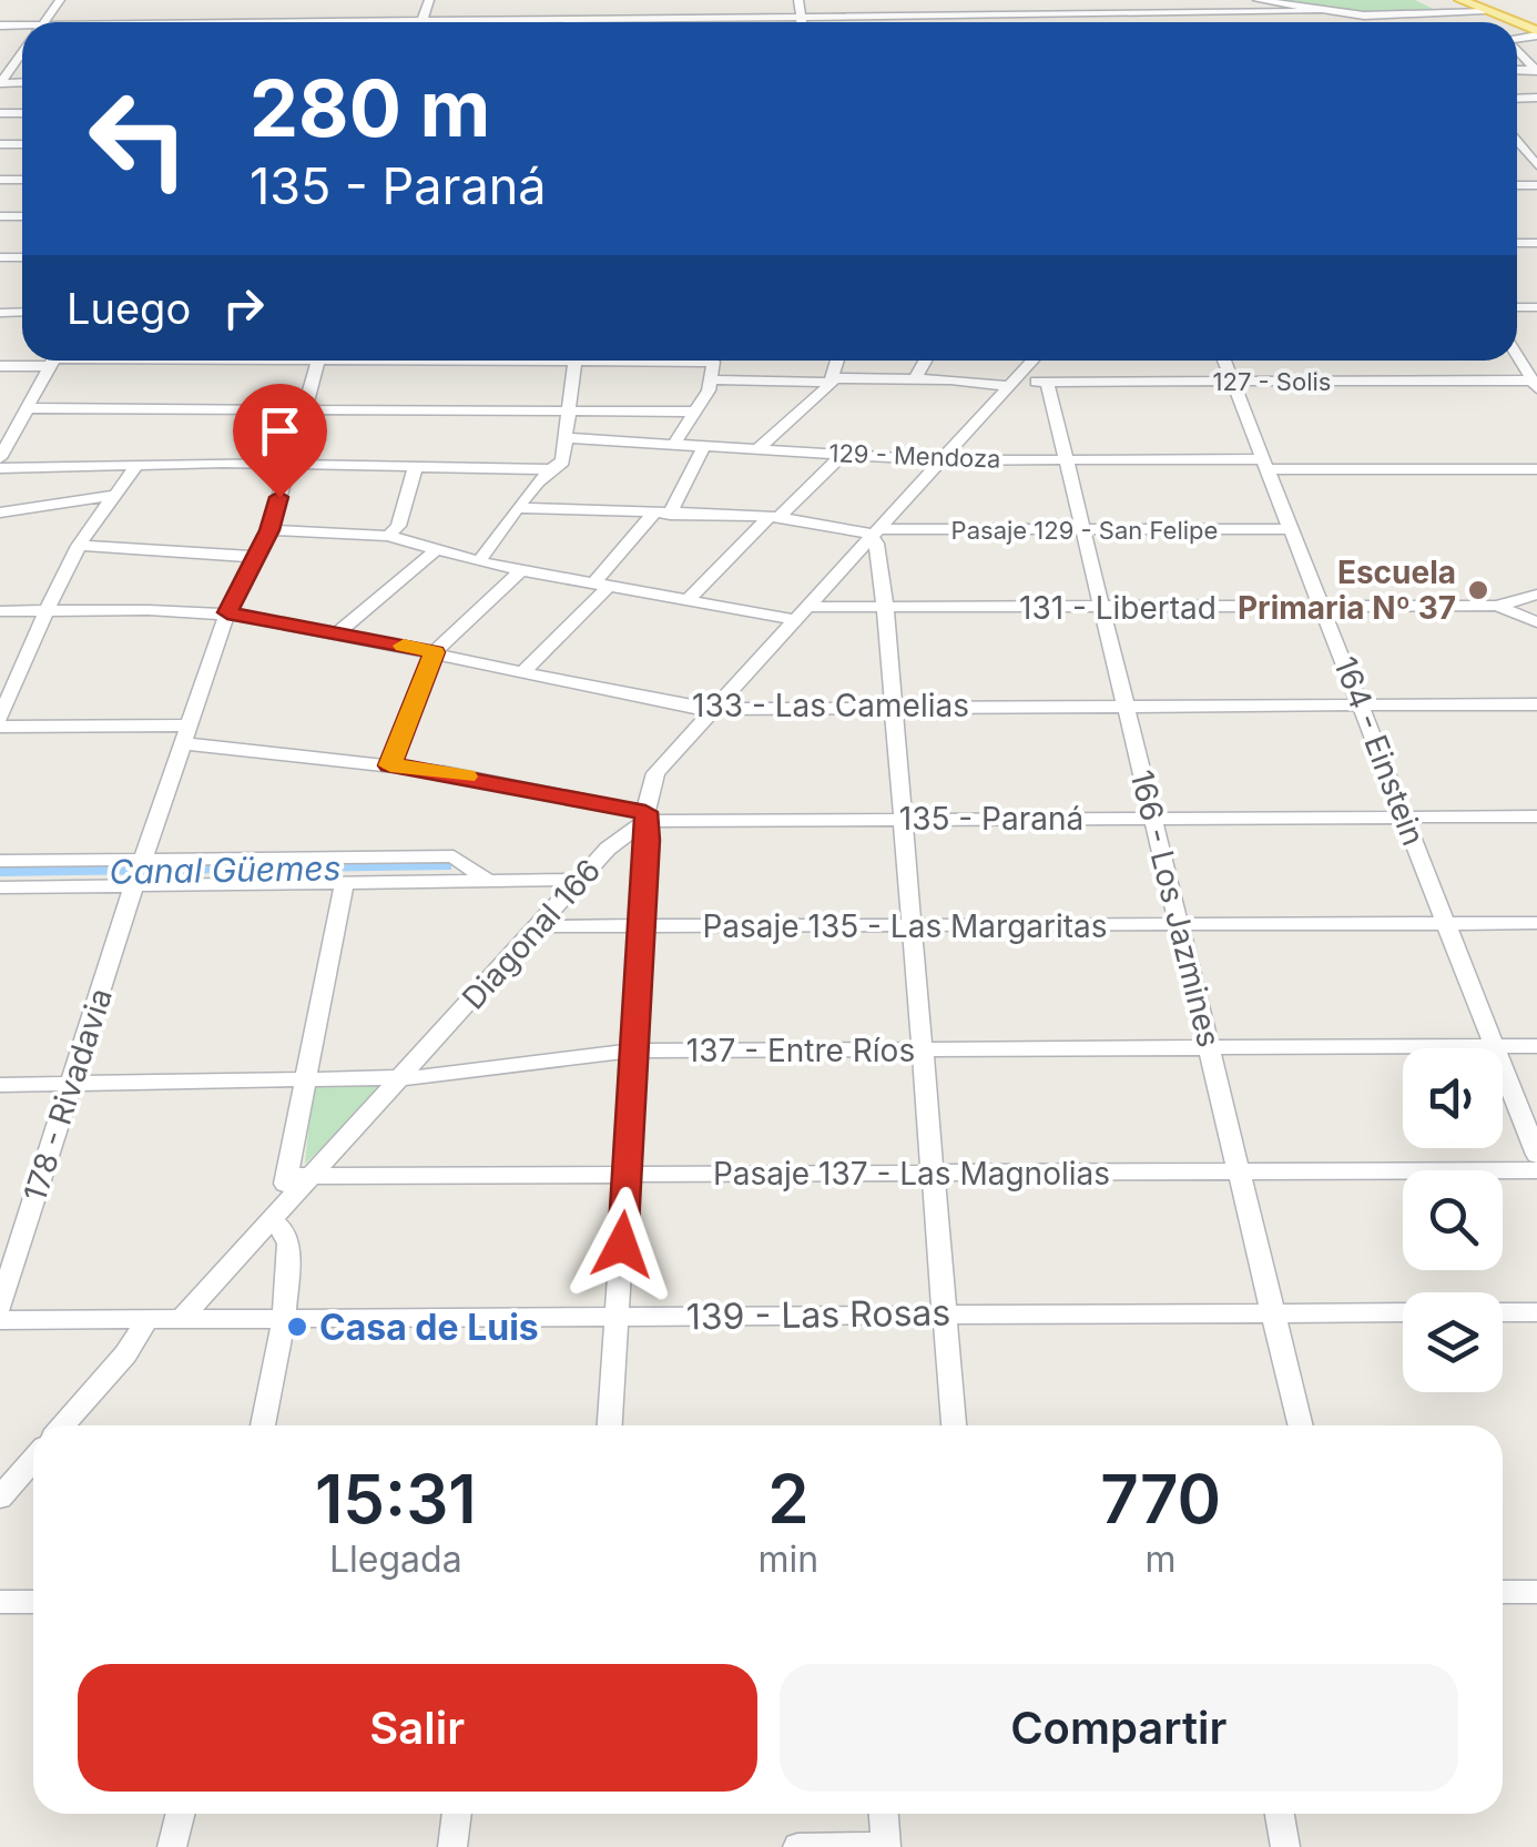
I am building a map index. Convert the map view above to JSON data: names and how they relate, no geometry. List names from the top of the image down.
{
  "streets": {
    "street": [
      "127 - Solis",
      "129 - Mendoza",
      "Pasaje 129 - San Felipe",
      "131 - Libertad",
      "133 - Las Camelias",
      "164 - Einstein",
      "135 - Paraná",
      "166 - Los Jazmines",
      "Pasaje 135 - Las Margaritas",
      "Diagonal 166",
      "137 - Entre Ríos",
      "178 - Rivadavia",
      "Pasaje 137 - Las Magnolias",
      "139 - Las Rosas"
    ]
  },
  "crossings": [
    ["127 - Solis", "164 - Einstein"],
    ["127 - Solis", "166 - Los Jazmines"],
    ["127 - Solis", "Diagonal 166"],
    ["129 - Mendoza", "164 - Einstein"],
    ["129 - Mendoza", "166 - Los Jazmines"],
    ["129 - Mendoza", "Diagonal 166"],
    ["Pasaje 129 - San Felipe", "164 - Einstein"],
    ["Pasaje 129 - San Felipe", "166 - Los Jazmines"],
    ["Pasaje 129 - San Felipe", "Diagonal 166"],
    ["131 - Libertad", "164 - Einstein"],
    ["131 - Libertad", "166 - Los Jazmines"],
    ["131 - Libertad", "Diagonal 166"],
    ["133 - Las Camelias", "164 - Einstein"],
    ["133 - Las Camelias", "166 - Los Jazmines"],
    ["133 - Las Camelias", "Diagonal 166"],
    ["164 - Einstein", "135 - Paraná"],
    ["164 - Einstein", "Pasaje 135 - Las Margaritas"],
    ["164 - Einstein", "137 - Entre Ríos"],
    ["135 - Paraná", "166 - Los Jazmines"],
    ["135 - Paraná", "Diagonal 166"],
    ["166 - Los Jazmines", "Pasaje 135 - Las Margaritas"],
    ["166 - Los Jazmines", "137 - Entre Ríos"],
    ["166 - Los Jazmines", "Pasaje 137 - Las Magnolias"],
    ["166 - Los Jazmines", "139 - Las Rosas"],
    ["Pasaje 135 - Las Margaritas", "Diagonal 166"],
    ["Diagonal 166", "137 - Entre Ríos"],
    ["Diagonal 166", "Pasaje 137 - Las Magnolias"],
    ["Diagonal 166", "139 - Las Rosas"],
    ["137 - Entre Ríos", "178 - Rivadavia"]
  ],
  "water": ["Canal Güemes"],
  "places": ["Escuela Primaria Nº 37", "Casa de Luis"],
  "page": {
    "turn": ["280 m", "135 - Paraná"],
    "then": "Luego",
    "eta": [
      "15:31",
      "Llegada",
      "2",
      "min",
      "770",
      "m"
    ],
    "buttons": ["Salir", "Compartir"]
  }
}
